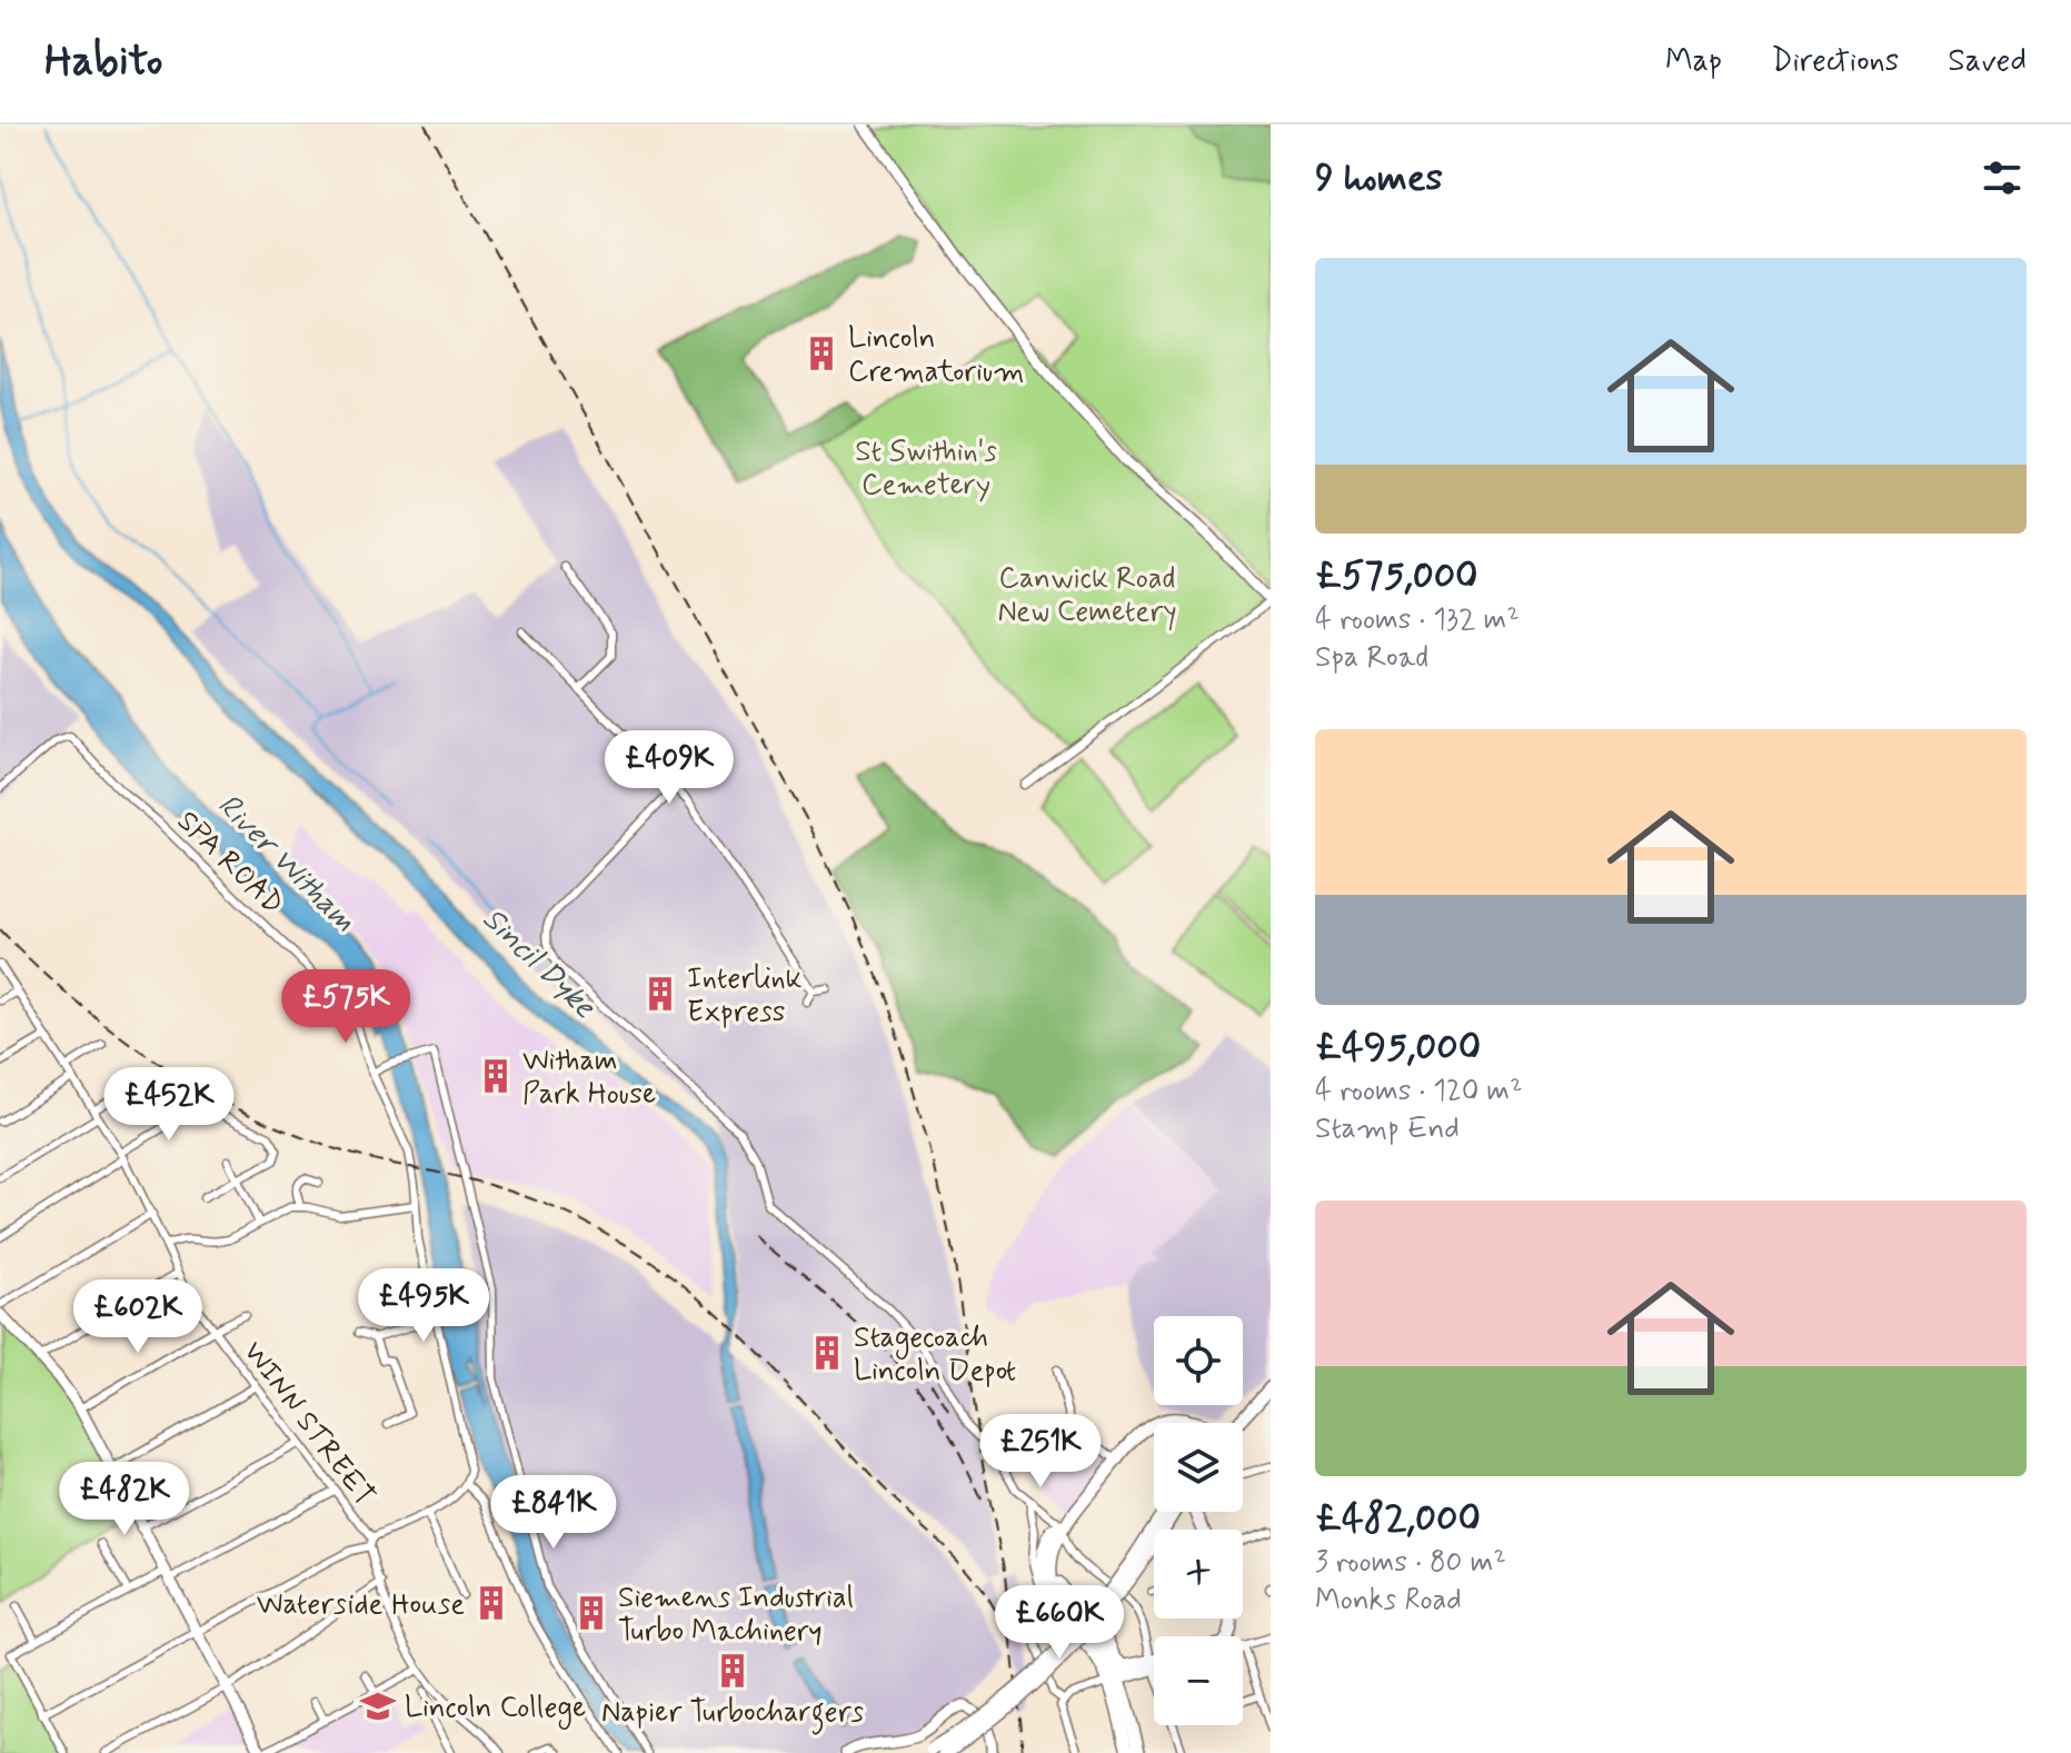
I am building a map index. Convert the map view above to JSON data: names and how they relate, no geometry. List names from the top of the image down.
{
  "streets": {
    "street": ["SPA ROAD", "WINN STREET"]
  },
  "water": ["River Witham", "Sincil Dyke"],
  "parks": ["St Swithin's Cemetery", "Canwick Road New Cemetery"],
  "places": {
    "building": [
      "Lincoln Crematorium",
      "Interlink Express",
      "Witham Park House",
      "Stagecoach Lincoln Depot",
      "Waterside House",
      "Siemens Industrial Turbo Machinery",
      "Napier Turbochargers"
    ],
    "school or university": ["Lincoln College"]
  },
  "page": {
    "header": "Habito",
    "nav": ["Map", "Directions", "Saved"],
    "heading": "9 homes",
    "list": [
      {
        "name": "£575,000",
        "note": "4 rooms · 132 m² · Spa Road"
      },
      {
        "name": "£495,000",
        "note": "4 rooms · 120 m² · Stamp End"
      },
      {
        "name": "£482,000",
        "note": "3 rooms · 80 m² · Monks Road"
      }
    ],
    "price": [
      "£409K",
      "£575K",
      "£452K",
      "£495K",
      "£602K",
      "£251K",
      "£482K",
      "£841K",
      "£660K"
    ],
    "map_buttons": ["+", "−"]
  }
}
